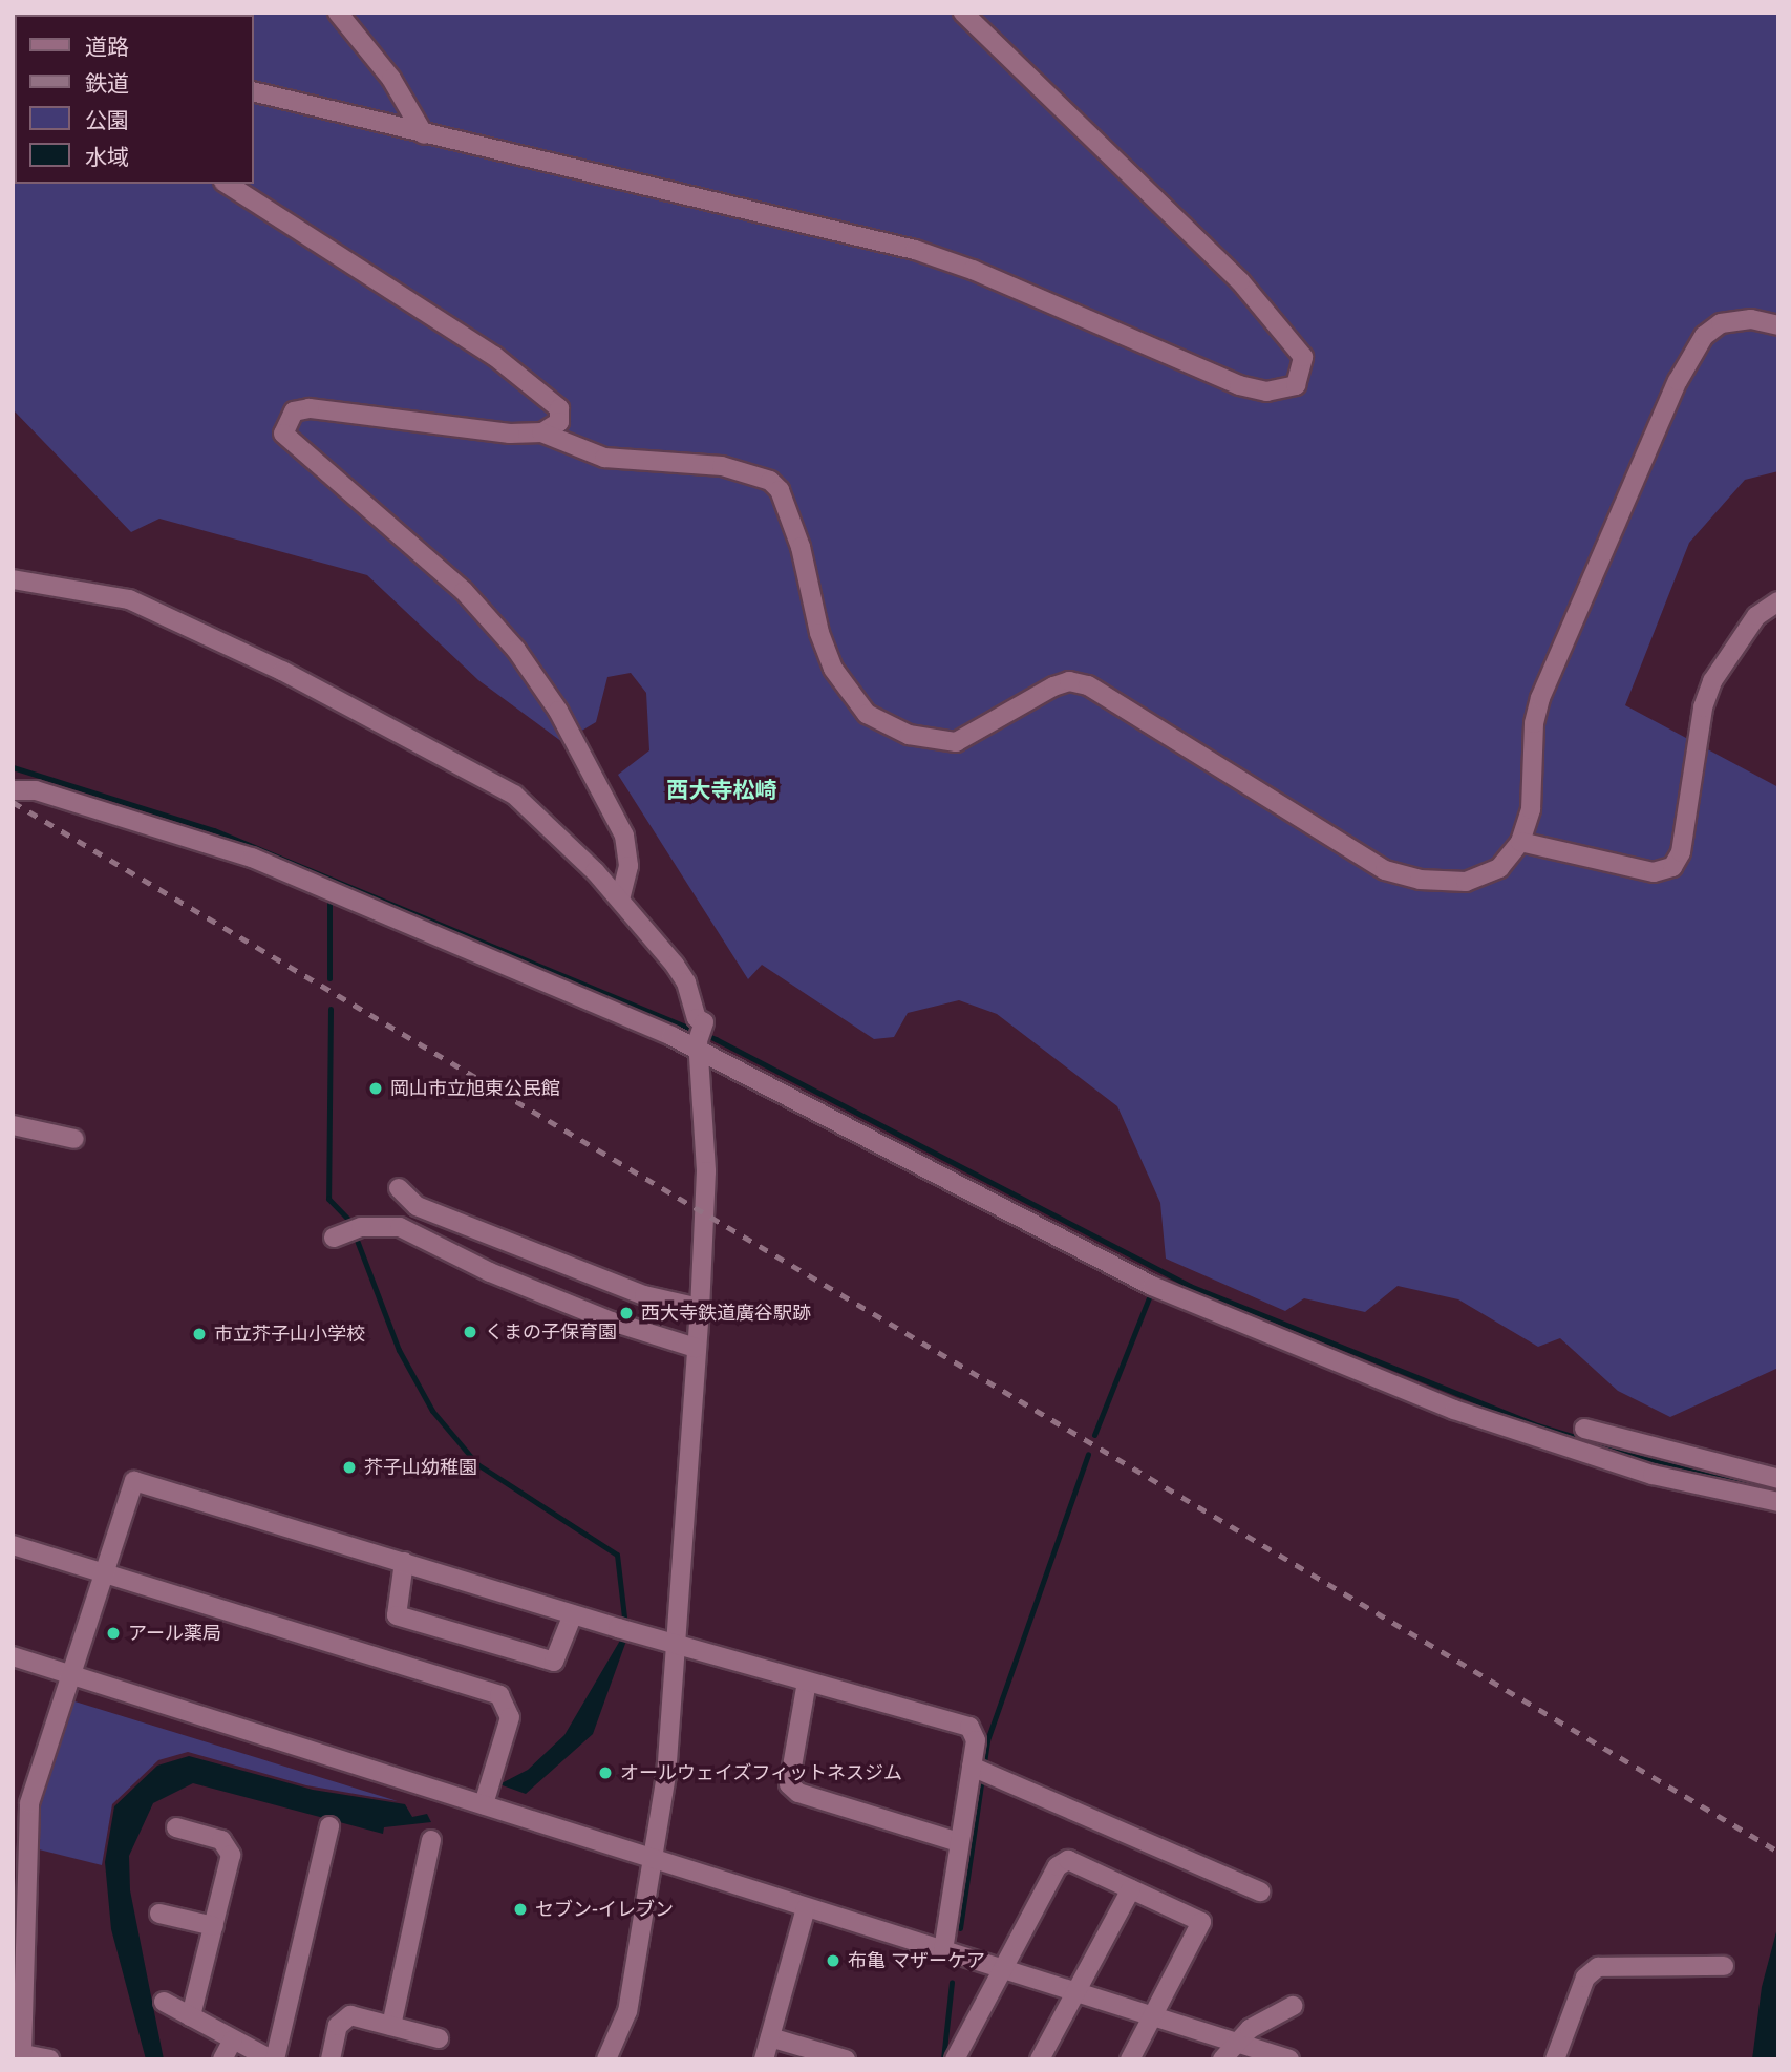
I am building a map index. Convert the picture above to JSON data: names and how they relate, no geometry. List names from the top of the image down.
{
  "districts": ["西大寺松崎"],
  "places": [
    "岡山市立旭東公民館",
    "西大寺鉄道廣谷駅跡",
    "くまの子保育園",
    "市立芥子山小学校",
    "芥子山幼稚園",
    "アール薬局",
    "オールウェイズフィットネスジム",
    "セブン-イレブン",
    "布亀 マザーケア"
  ],
  "legend": [
    "道路",
    "鉄道",
    "公園",
    "水域"
  ]
}
